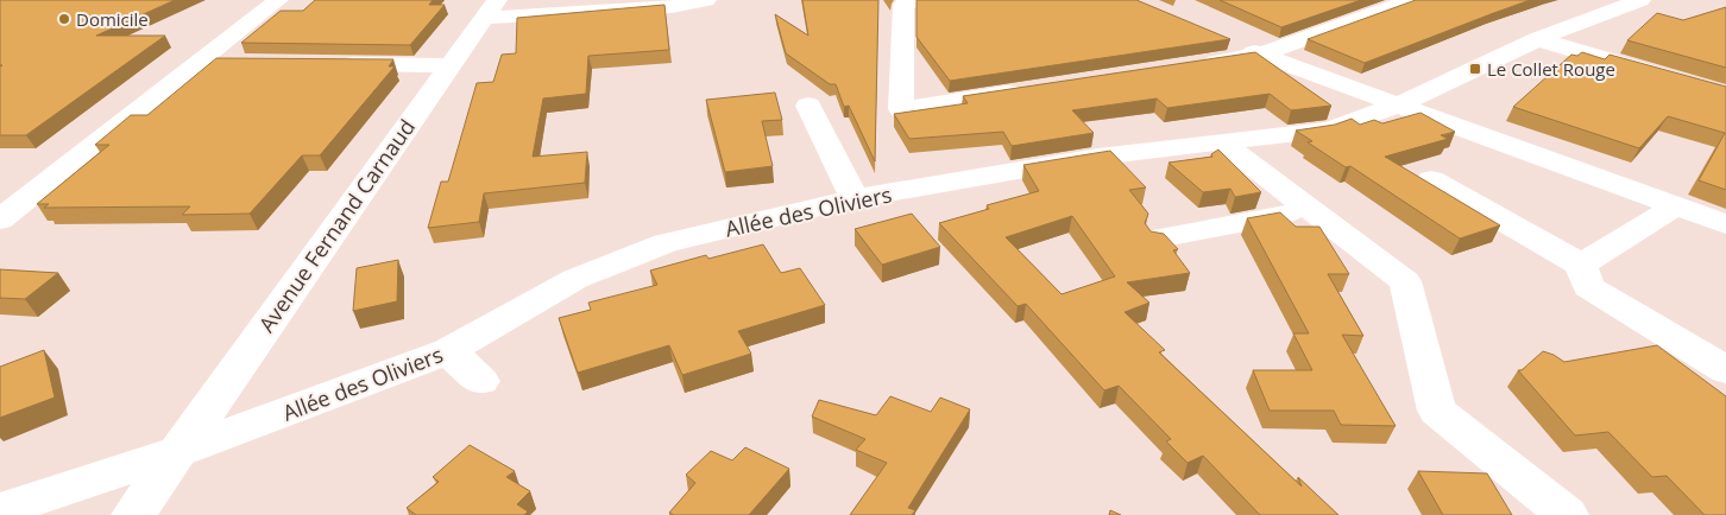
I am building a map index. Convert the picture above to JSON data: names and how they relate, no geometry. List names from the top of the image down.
{
  "streets": {
    "street": ["Allée des Oliviers", "Avenue Fernand Carnaud"]
  },
  "crossings": [
    ["Allée des Oliviers", "Avenue Fernand Carnaud"]
  ],
  "places": {
    "other": ["Domicile"],
    "transit": ["Le Collet Rouge"]
  }
}
